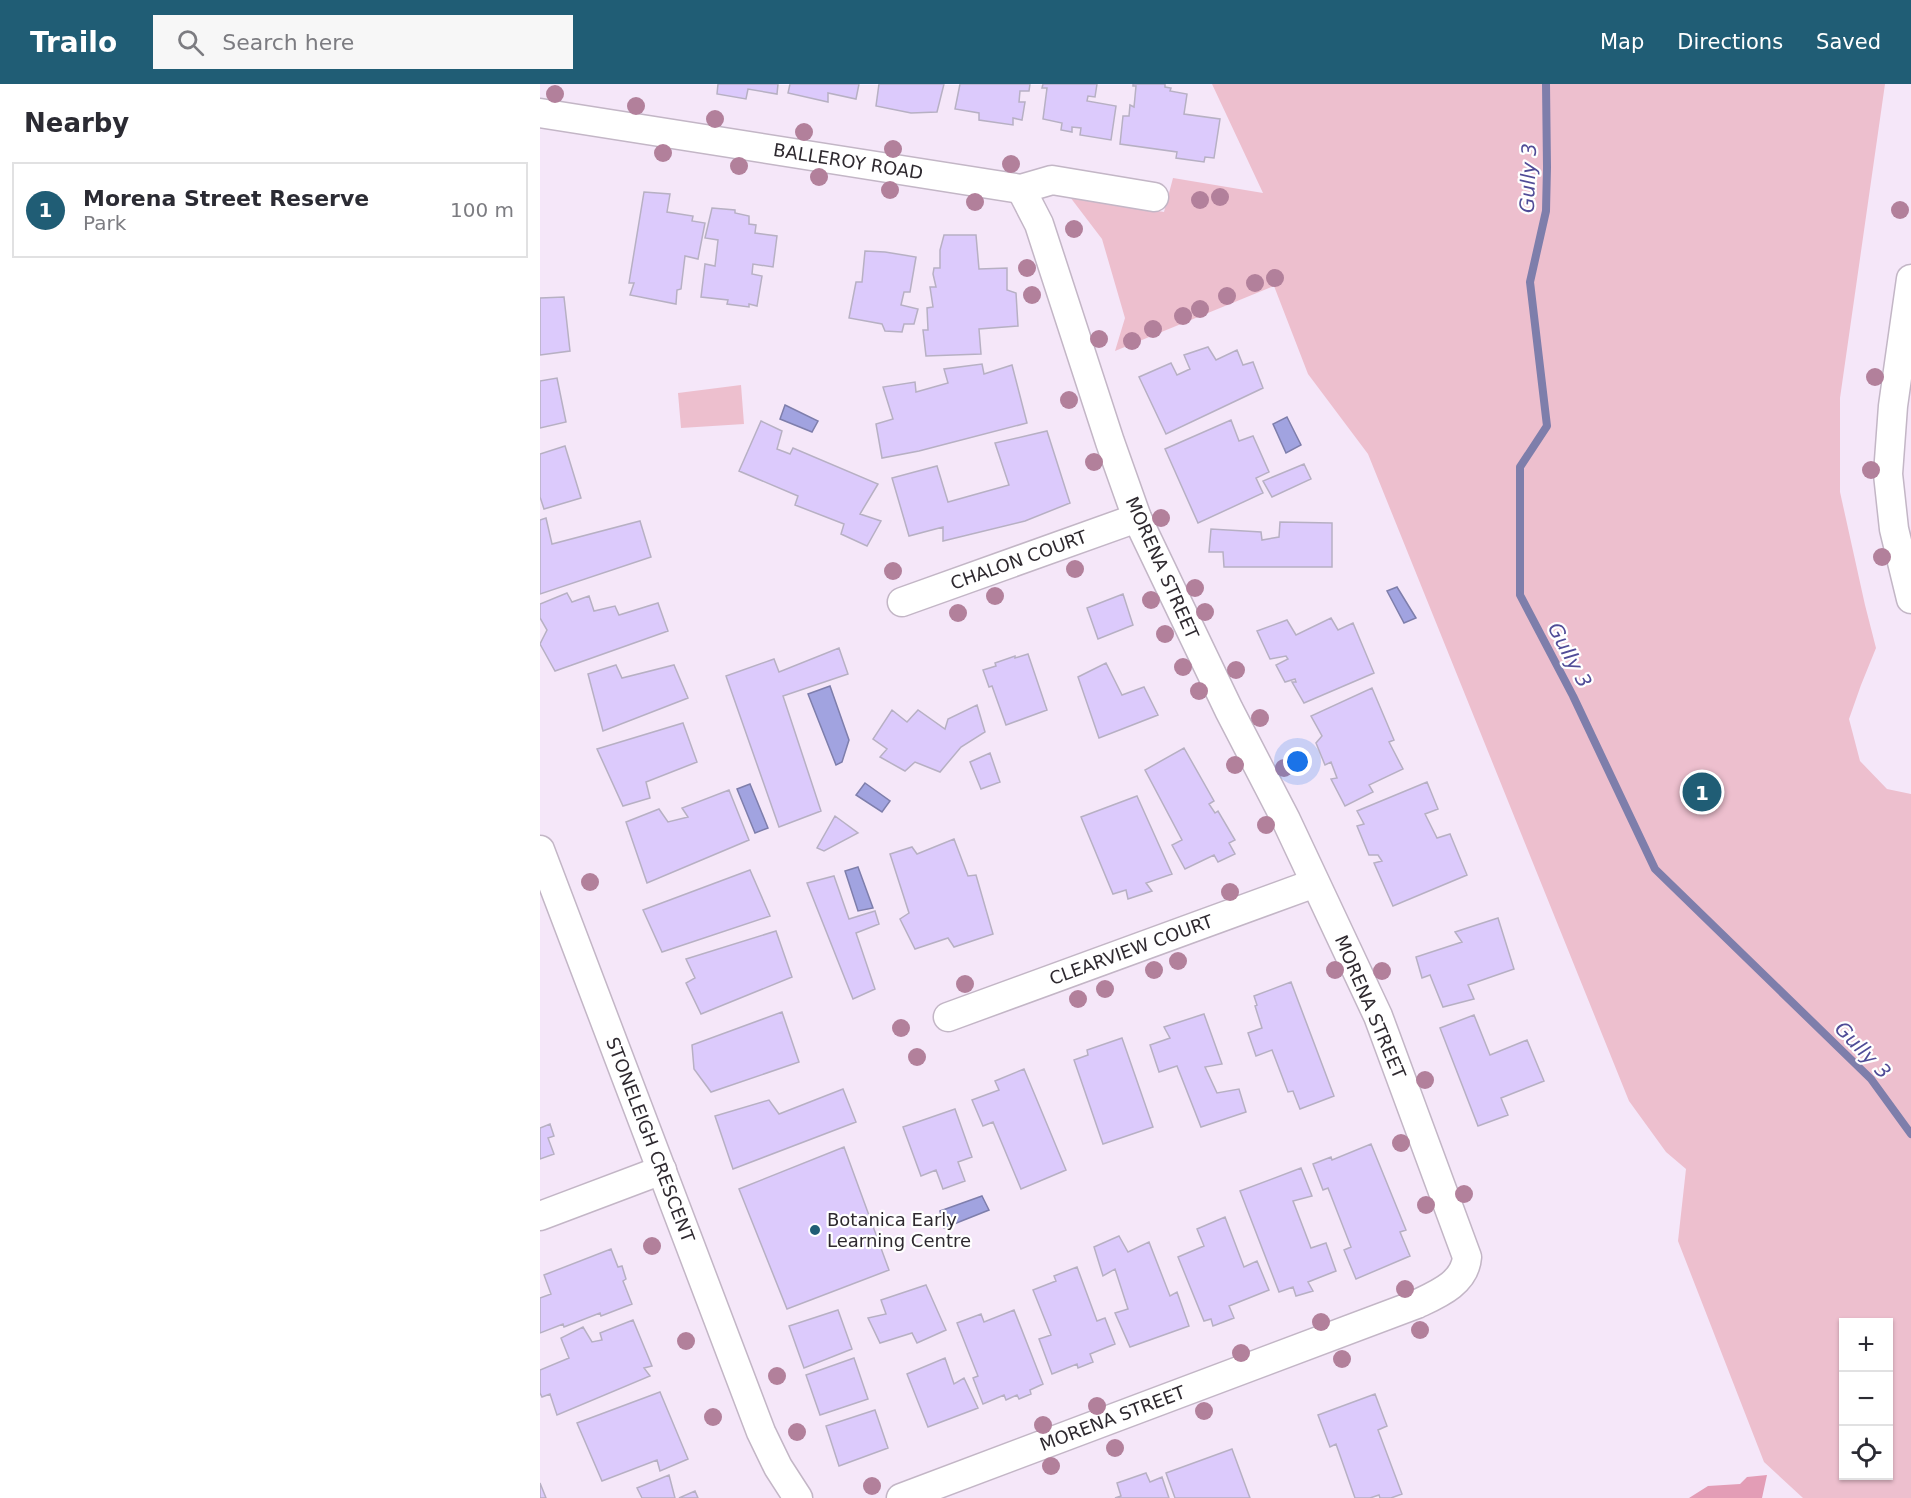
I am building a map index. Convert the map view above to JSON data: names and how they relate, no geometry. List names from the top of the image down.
{
  "streets": {
    "street": [
      "BALLEROY ROAD",
      "CHALON COURT",
      "MORENA STREET",
      "CLEARVIEW COURT",
      "STONELEIGH CRESCENT"
    ]
  },
  "crossings": [
    ["BALLEROY ROAD", "MORENA STREET"],
    ["CHALON COURT", "MORENA STREET"],
    ["MORENA STREET", "CLEARVIEW COURT"]
  ],
  "water": ["Gully 3"],
  "places": ["Botanica Early Learning Centre"],
  "page": {
    "header": "Trailo",
    "search": "Search here",
    "nav": ["Map", "Directions", "Saved"],
    "heading": "Nearby",
    "list": [
      {
        "mark": "1",
        "name": "Morena Street Reserve",
        "note": "Park",
        "value": "100 m"
      }
    ],
    "pins": "1",
    "map_buttons": ["+", "−"]
  }
}
